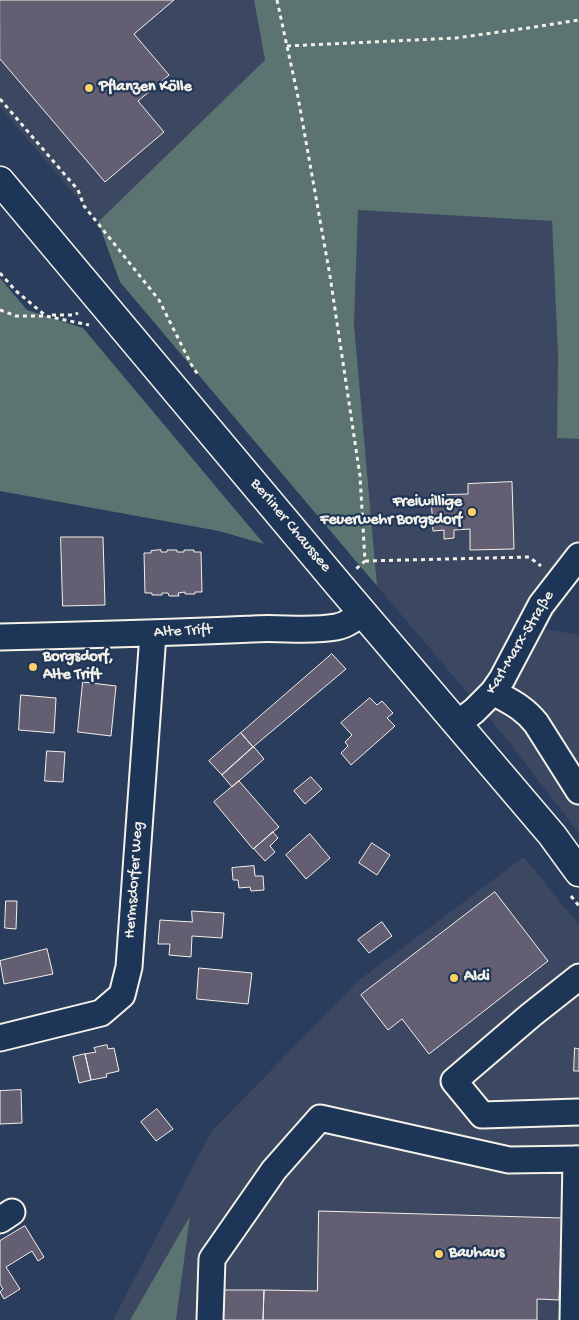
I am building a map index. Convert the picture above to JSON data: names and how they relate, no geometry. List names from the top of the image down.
{
  "streets": {
    "main road": ["Berliner Chaussee"],
    "street": ["Alte Trift", "Karl-Marx-Straße", "Hermsdorfer Weg"]
  },
  "crossings": [
    ["Berliner Chaussee", "Alte Trift"],
    ["Berliner Chaussee", "Karl-Marx-Straße"],
    ["Alte Trift", "Hermsdorfer Weg"]
  ],
  "places": [
    "Pflanzen Kölle",
    "Freiwillige Feuerwehr Borgsdorf",
    "Borgsdorf, Alte Trift",
    "Aldi",
    "Bauhaus"
  ]
}
